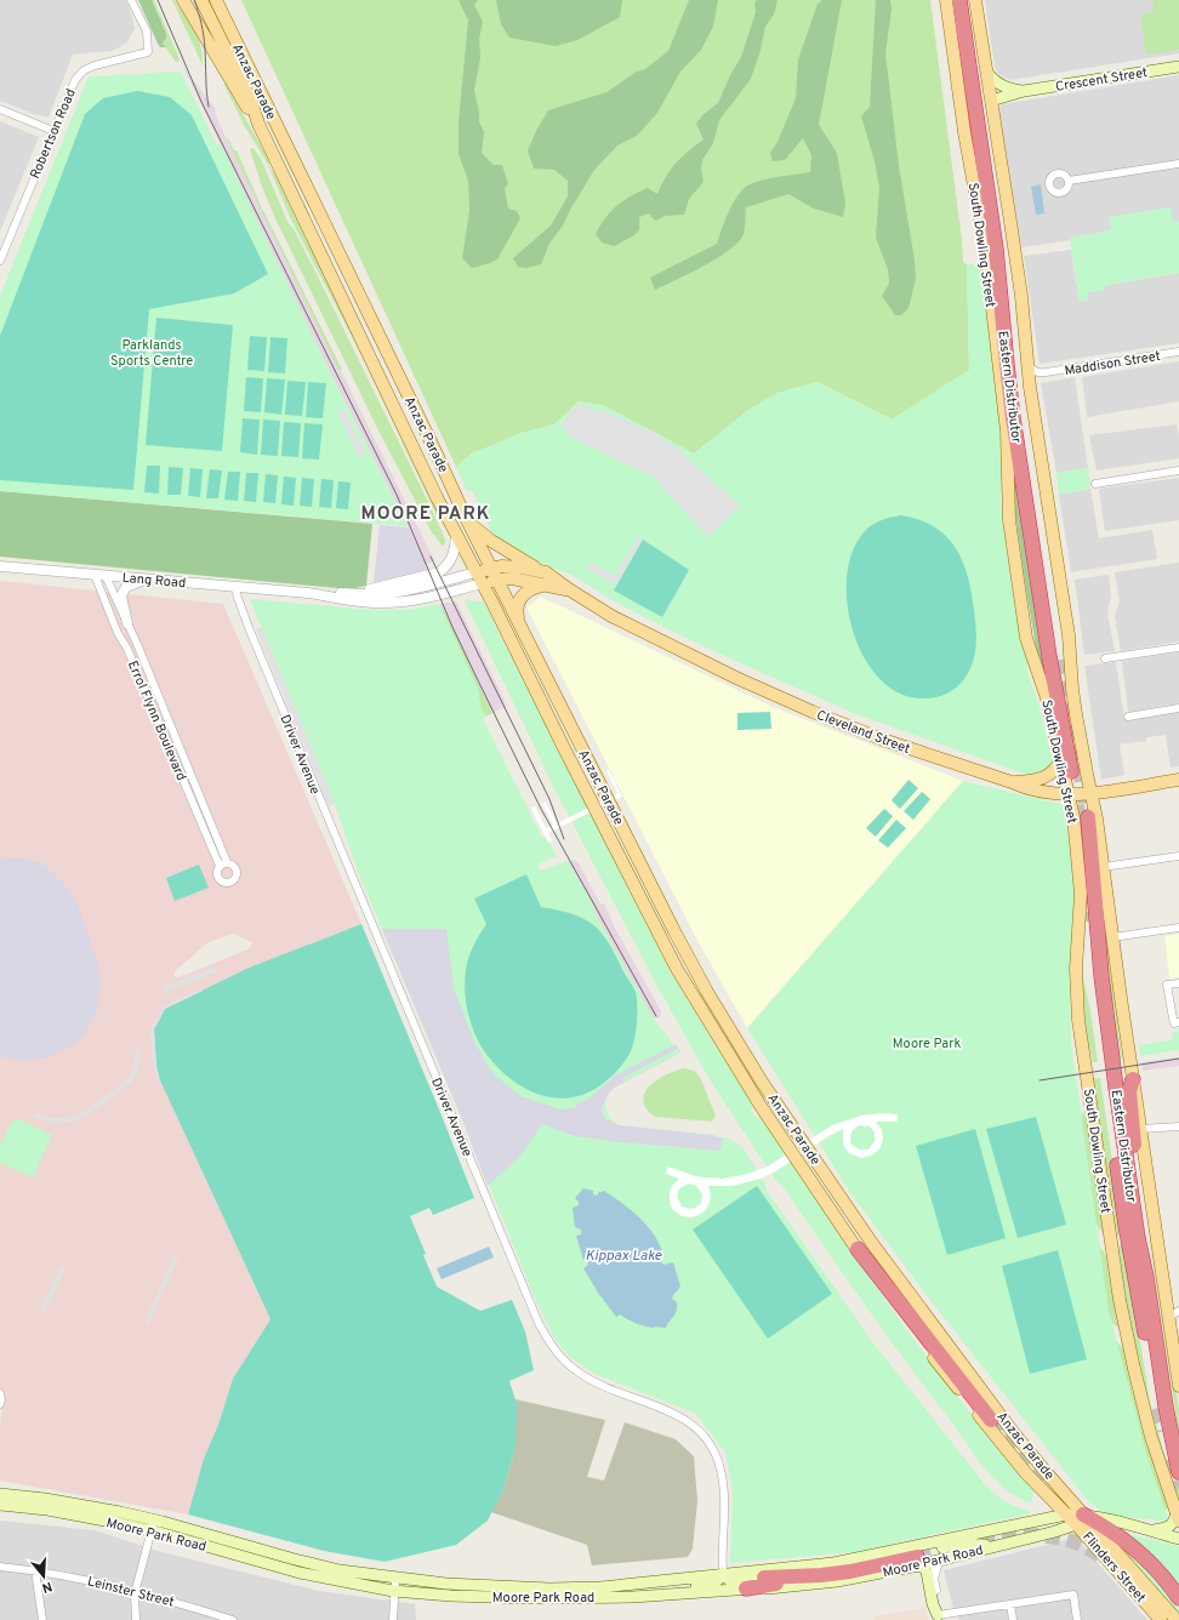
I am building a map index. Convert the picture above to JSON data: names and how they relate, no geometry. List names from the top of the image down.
{
  "streets": {
    "highway": ["Eastern Distributor"],
    "main road": [
      "Crescent Street",
      "Anzac Parade",
      "South Dowling Street",
      "Cleveland Street",
      "Moore Park Road",
      "Flinders Street"
    ],
    "street": [
      "Robertson Road",
      "Maddison Street",
      "Lang Road",
      "Errol Flynn Boulevard",
      "Driver Avenue",
      "Leinster Street"
    ]
  },
  "crossings": [
    ["Crescent Street", "South Dowling Street"],
    ["Anzac Parade", "Lang Road"],
    ["Anzac Parade", "Cleveland Street"],
    ["Anzac Parade", "Moore Park Road"],
    ["Anzac Parade", "Flinders Street"],
    ["South Dowling Street", "Maddison Street"],
    ["South Dowling Street", "Cleveland Street"],
    ["Lang Road", "Errol Flynn Boulevard"],
    ["Lang Road", "Cleveland Street"],
    ["Lang Road", "Driver Avenue"],
    ["Driver Avenue", "Moore Park Road"],
    ["Moore Park Road", "Flinders Street"]
  ],
  "districts": ["MOORE PARK"],
  "water": ["Kippax Lake"],
  "parks": ["Parklands Sports Centre", "Moore Park"],
  "north": "bottom"
}
